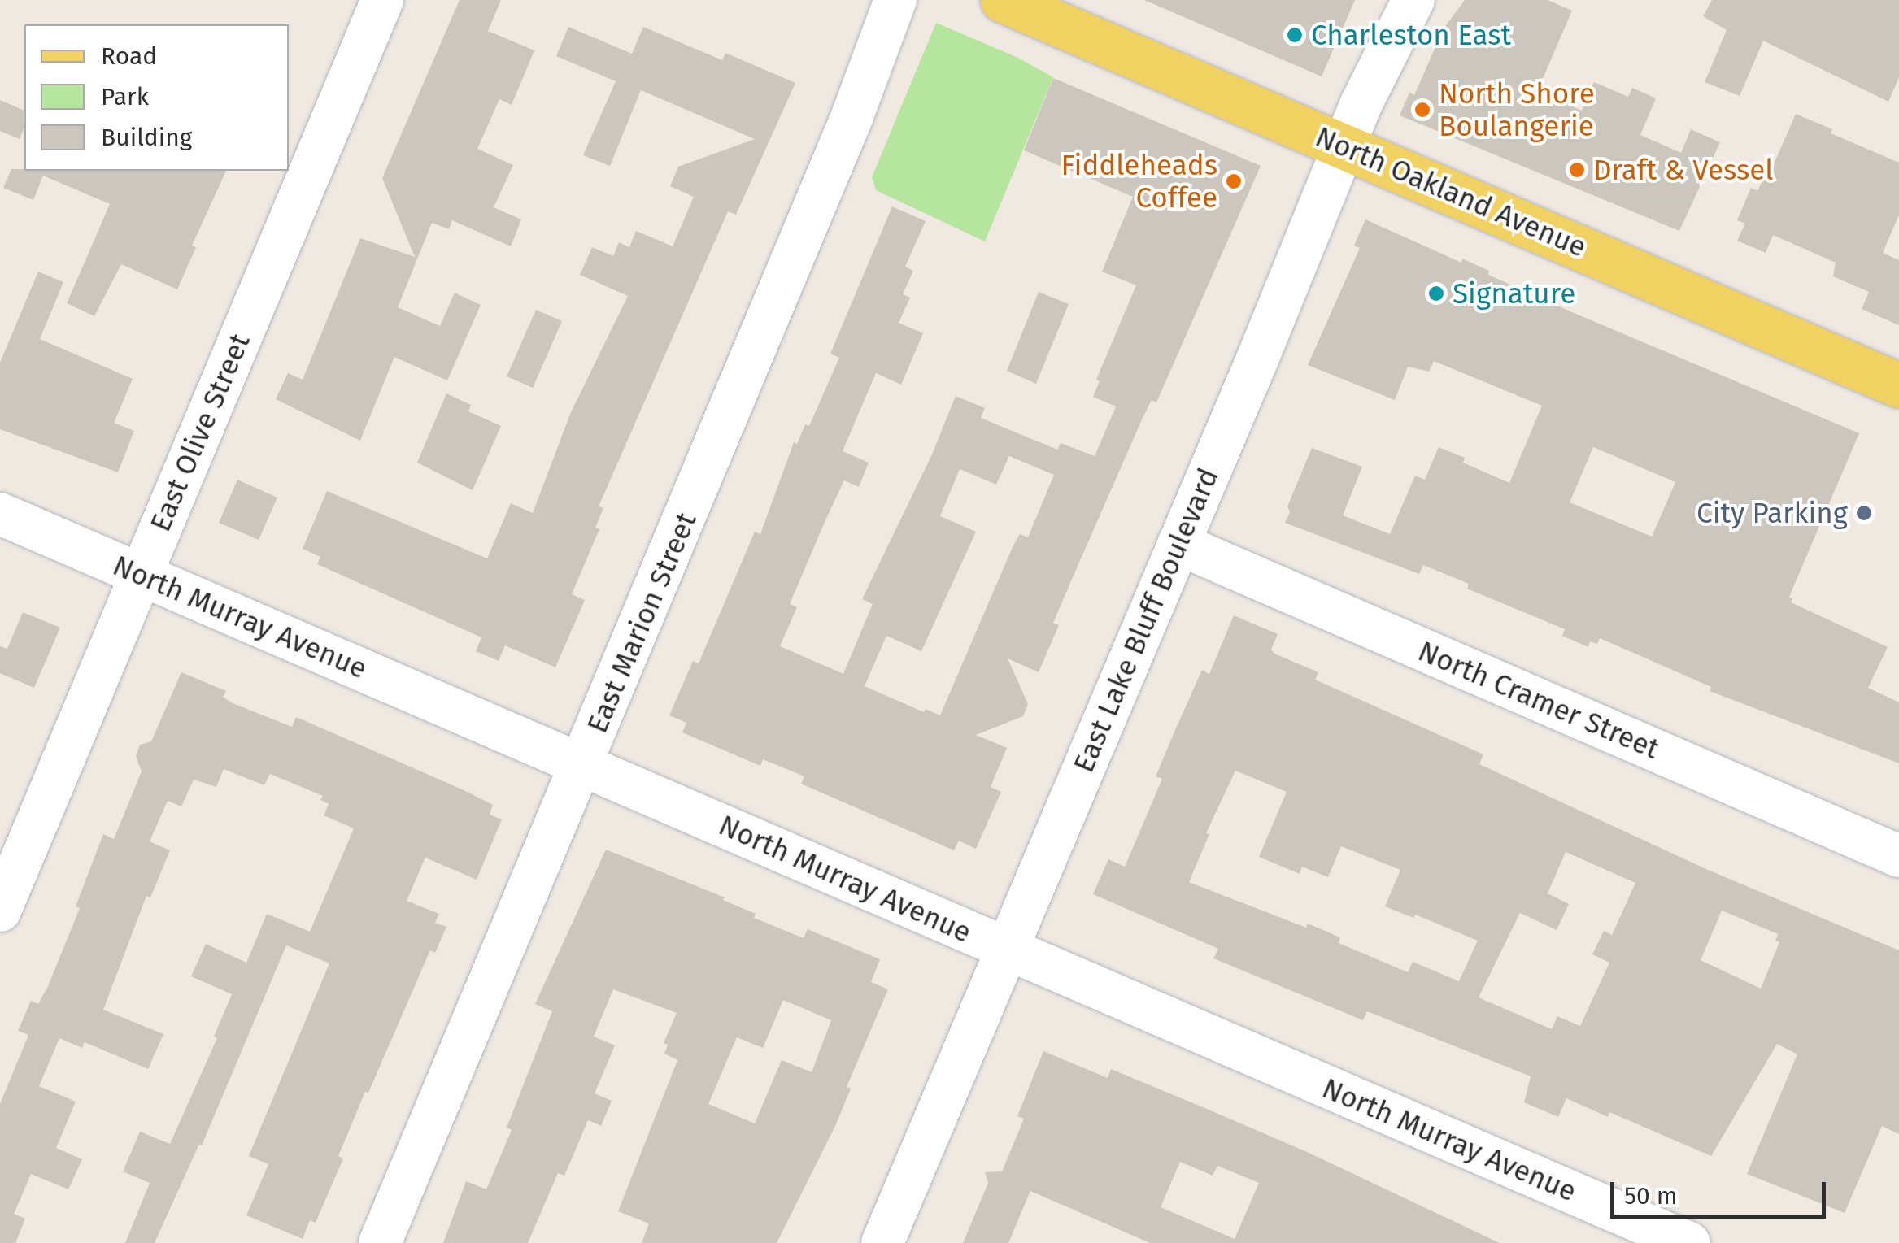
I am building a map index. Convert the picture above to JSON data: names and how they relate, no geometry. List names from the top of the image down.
{
  "streets": {
    "main road": ["North Oakland Avenue"],
    "street": [
      "East Olive Street",
      "North Murray Avenue",
      "East Lake Bluff Boulevard",
      "East Marion Street",
      "North Cramer Street"
    ]
  },
  "crossings": [
    ["North Oakland Avenue", "East Lake Bluff Boulevard"],
    ["East Olive Street", "North Murray Avenue"],
    ["North Murray Avenue", "East Lake Bluff Boulevard"],
    ["North Murray Avenue", "East Marion Street"],
    ["East Lake Bluff Boulevard", "North Cramer Street"]
  ],
  "places": [
    "Charleston East",
    "North Shore Boulangerie",
    "Draft & Vessel",
    "Fiddleheads Coffee",
    "Signature",
    "City Parking"
  ],
  "legend": ["Road", "Park", "Building"],
  "scale_bar": "50 m"
}
